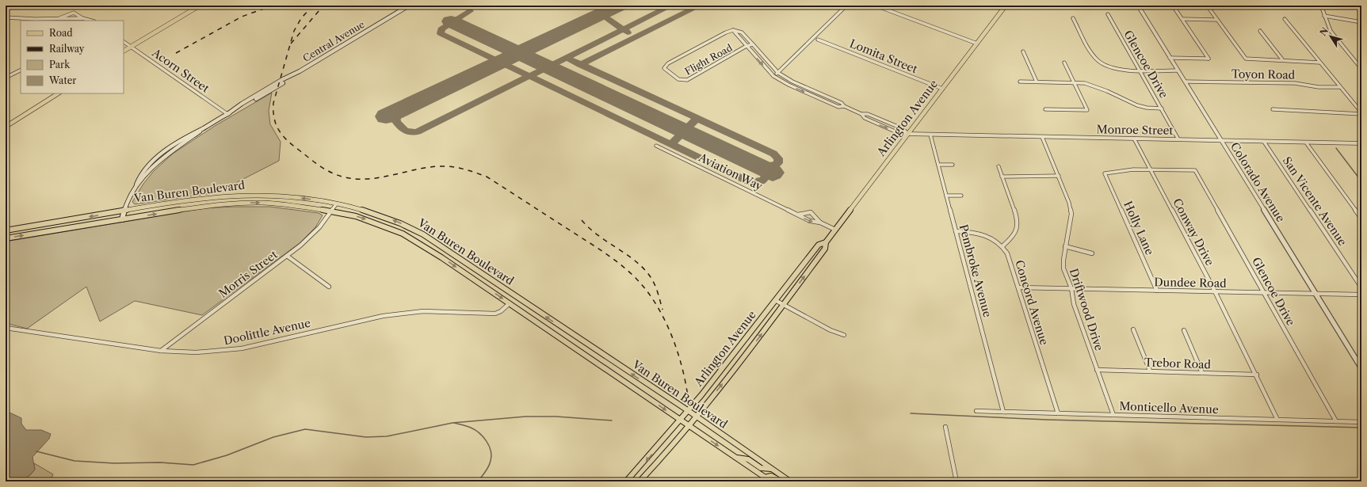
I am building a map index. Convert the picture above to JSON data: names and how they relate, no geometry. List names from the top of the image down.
{
  "streets": {
    "main road": ["Central Avenue", "Arlington Avenue", "Van Buren Boulevard"],
    "street": [
      "Lomita Street",
      "Flight Road",
      "Glencoe Drive",
      "Acorn Street",
      "Toyon Road",
      "Monroe Street",
      "Aviation Way",
      "Colorado Avenue",
      "San Vicente Avenue",
      "Holly Lane",
      "Conway Drive",
      "Pembroke Avenue",
      "Morris Street",
      "Dundee Road",
      "Concord Avenue",
      "Driftwood Drive",
      "Doolittle Avenue",
      "Trebor Road",
      "Monticello Avenue"
    ]
  },
  "crossings": [
    ["Central Avenue", "Acorn Street"],
    ["Central Avenue", "Van Buren Boulevard"],
    ["Lomita Street", "Arlington Avenue"],
    ["Glencoe Drive", "Monroe Street"],
    ["Glencoe Drive", "Holly Lane"],
    ["Glencoe Drive", "Conway Drive"],
    ["Glencoe Drive", "Dundee Road"],
    ["Glencoe Drive", "Monticello Avenue"],
    ["Toyon Road", "Colorado Avenue"],
    ["Arlington Avenue", "Monroe Street"],
    ["Arlington Avenue", "Aviation Way"],
    ["Arlington Avenue", "Van Buren Boulevard"],
    ["Monroe Street", "Colorado Avenue"],
    ["Monroe Street", "San Vicente Avenue"],
    ["Monroe Street", "Conway Drive"],
    ["Monroe Street", "Pembroke Avenue"],
    ["Monroe Street", "Driftwood Drive"],
    ["Colorado Avenue", "Dundee Road"],
    ["Van Buren Boulevard", "Morris Street"],
    ["Van Buren Boulevard", "Doolittle Avenue"],
    ["Holly Lane", "Conway Drive"],
    ["Holly Lane", "Dundee Road"],
    ["Conway Drive", "Dundee Road"],
    ["Conway Drive", "Trebor Road"],
    ["Conway Drive", "Monticello Avenue"],
    ["Pembroke Avenue", "Monticello Avenue"],
    ["Morris Street", "Doolittle Avenue"],
    ["Dundee Road", "Concord Avenue"],
    ["Dundee Road", "Driftwood Drive"],
    ["Concord Avenue", "Monticello Avenue"],
    ["Driftwood Drive", "Trebor Road"],
    ["Driftwood Drive", "Monticello Avenue"]
  ],
  "legend": [
    "Road",
    "Railway",
    "Park",
    "Water"
  ],
  "north": "top left"
}
